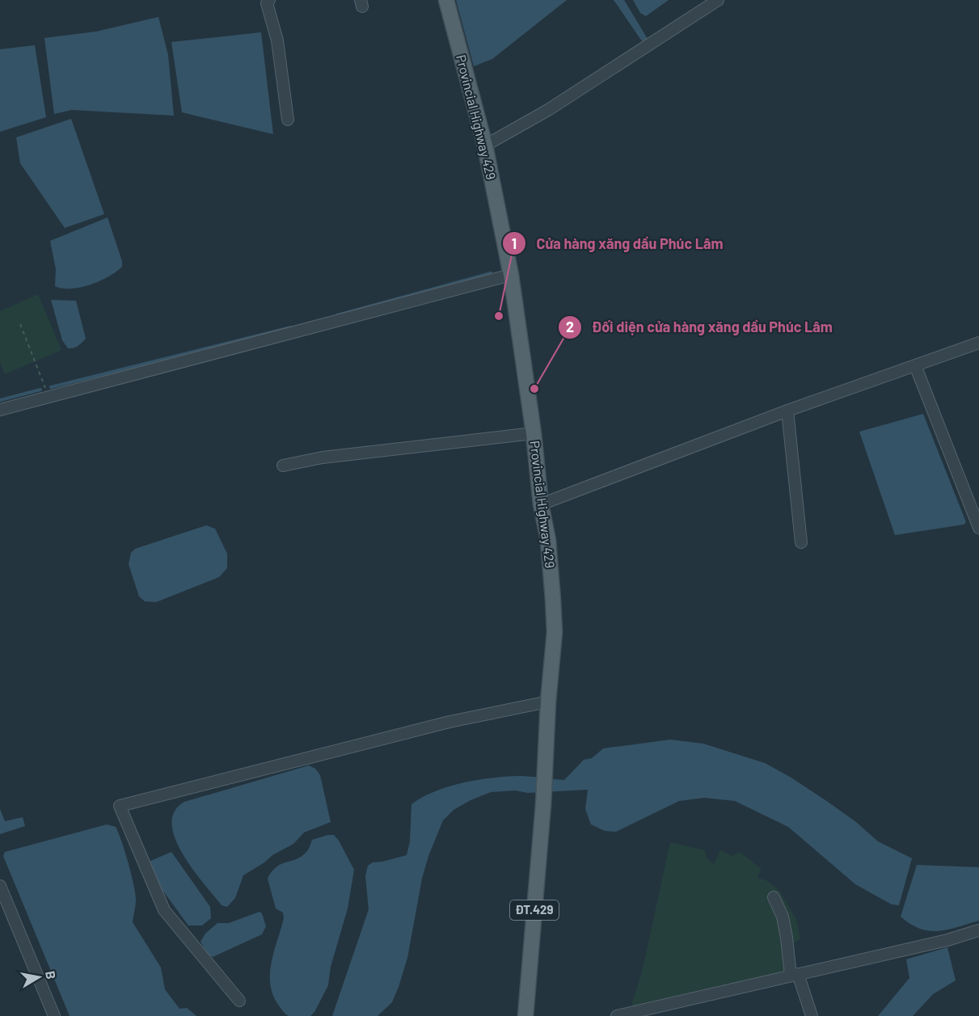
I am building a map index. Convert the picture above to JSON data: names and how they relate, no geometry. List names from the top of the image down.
{
  "streets": {
    "main road": ["Provincial Highway 429", "ĐT.429"]
  },
  "places": ["Cửa hàng xăng dầu Phúc Lâm", "Đối diện cửa hàng xăng dầu Phúc Lâm"],
  "north": "right"
}
